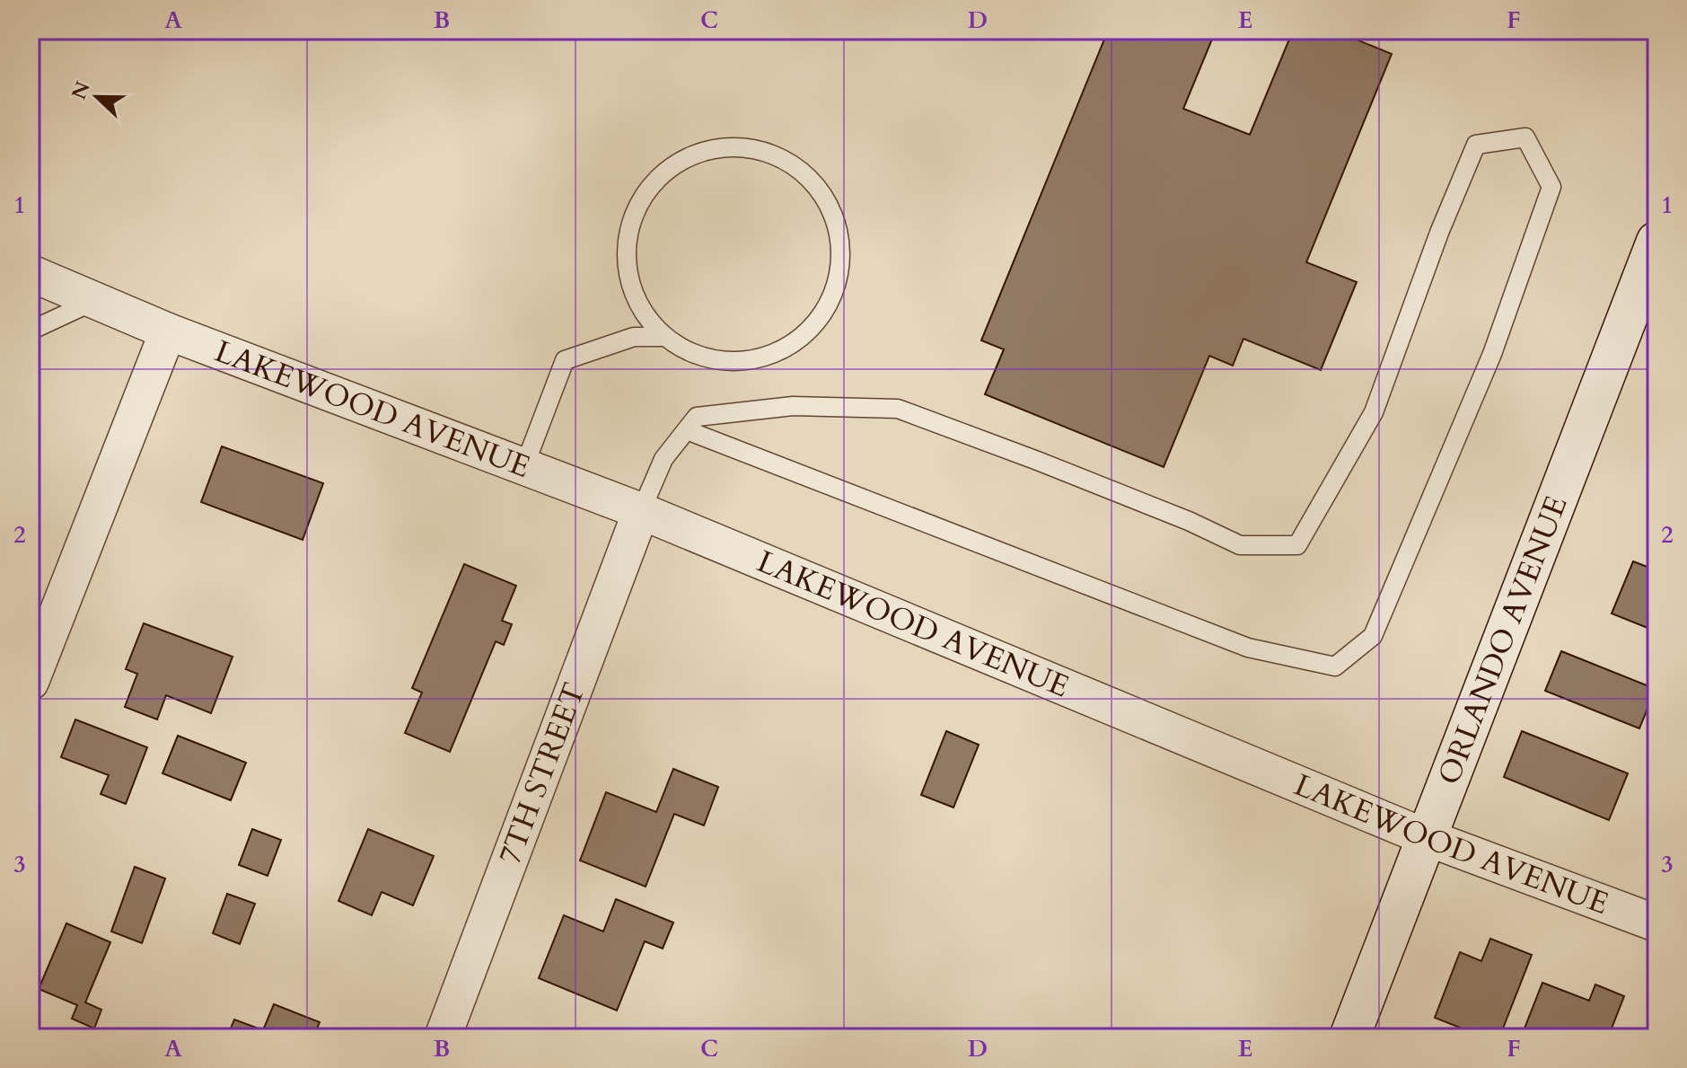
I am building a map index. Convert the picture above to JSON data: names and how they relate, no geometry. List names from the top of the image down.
{
  "streets": {
    "street": ["LAKEWOOD AVENUE", "ORLANDO AVENUE", "7TH STREET"]
  },
  "crossings": [
    ["LAKEWOOD AVENUE", "ORLANDO AVENUE"],
    ["LAKEWOOD AVENUE", "7TH STREET"]
  ],
  "north": "left",
  "grid": {
    "columns": [
      "A",
      "B",
      "C",
      "D",
      "E",
      "F"
    ],
    "rows": ["1", "2", "3"]
  }
}
